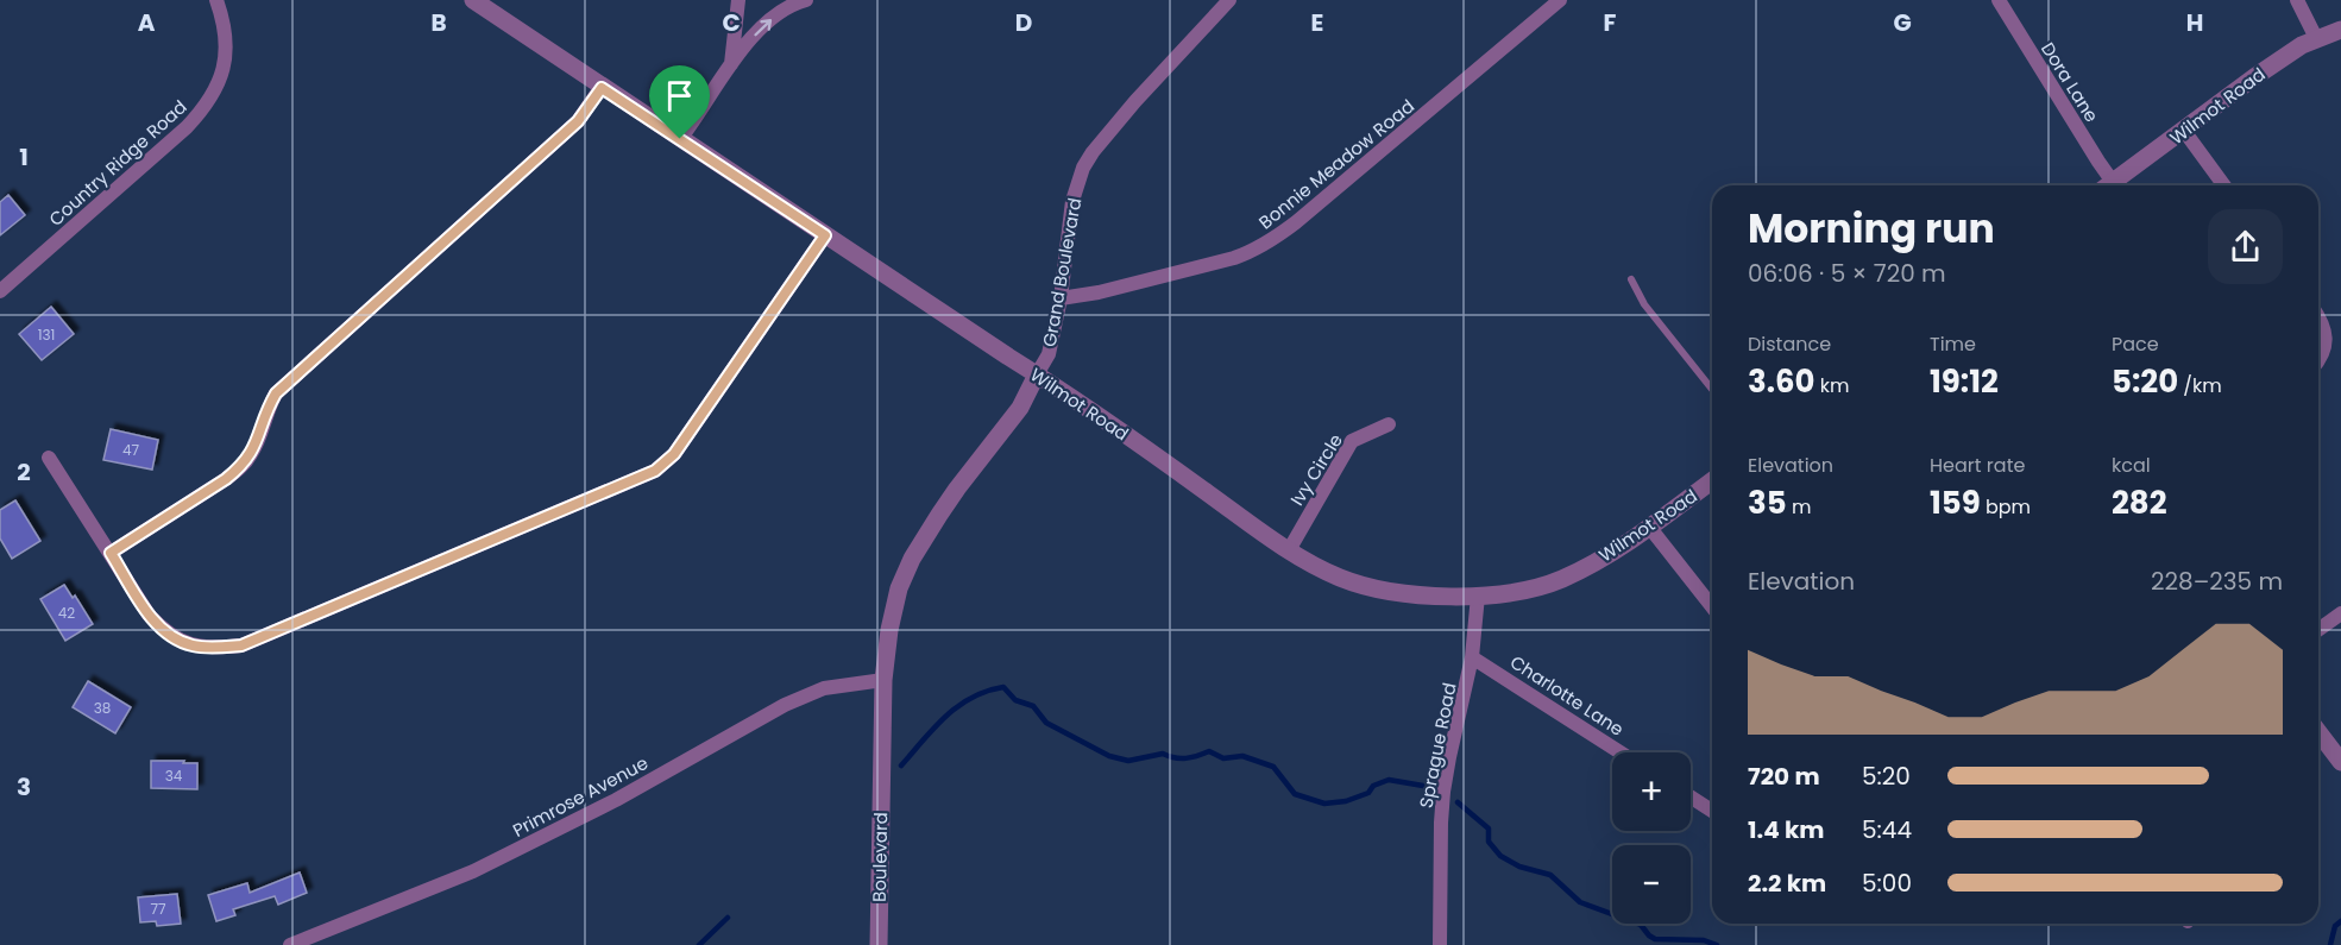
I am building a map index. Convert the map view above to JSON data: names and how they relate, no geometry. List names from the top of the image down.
{
  "streets": {
    "street": [
      "Dora Lane",
      "Wilmot Road",
      "Country Ridge Road",
      "Bonnie Meadow Road",
      "Grand Boulevard",
      "Ivy Circle",
      "Charlotte Lane",
      "Sprague Road",
      "Primrose Avenue",
      "Boulevard"
    ]
  },
  "crossings": [
    ["Wilmot Road", "Grand Boulevard"],
    ["Wilmot Road", "Ivy Circle"],
    ["Wilmot Road", "Sprague Road"],
    ["Bonnie Meadow Road", "Grand Boulevard"],
    ["Grand Boulevard", "Primrose Avenue"],
    ["Grand Boulevard", "Boulevard"],
    ["Charlotte Lane", "Sprague Road"]
  ],
  "house_numbers": [
    "131",
    "47",
    "42",
    "38",
    "34",
    "77"
  ],
  "page": {
    "heading": ["Morning run", "06:06 · 5 × 720 m"],
    "stats": [
      ["Distance", "3.60 km"],
      ["Time", "19:12"],
      ["Pace", "5:20 /km"],
      ["Elevation", "35 m"],
      ["Heart rate", "159 bpm"],
      ["kcal", "282"]
    ],
    "chart": ["Elevation", "228–235 m"],
    "list": [
      {
        "name": "720 m",
        "note": "5:20"
      },
      {
        "name": "1.4 km",
        "note": "5:44"
      },
      {
        "name": "2.2 km",
        "note": "5:00"
      }
    ],
    "map_buttons": ["+", "−"]
  },
  "grid": {
    "columns": [
      "A",
      "B",
      "C",
      "D",
      "E",
      "F",
      "G",
      "H"
    ],
    "rows": ["1", "2", "3"]
  }
}
